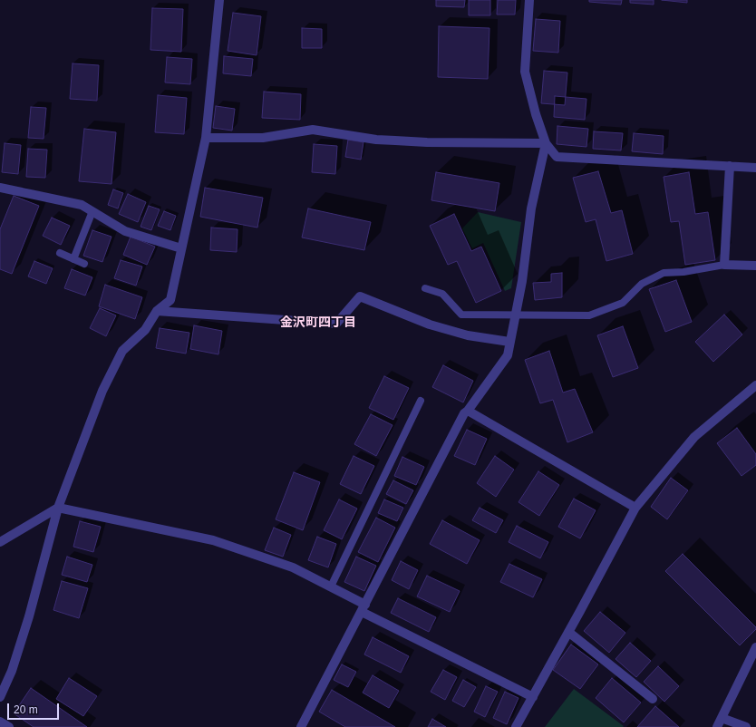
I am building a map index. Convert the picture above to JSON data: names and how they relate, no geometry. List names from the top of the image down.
{
  "districts": ["金沢町四丁目"],
  "scale_bar": "20 m"
}
